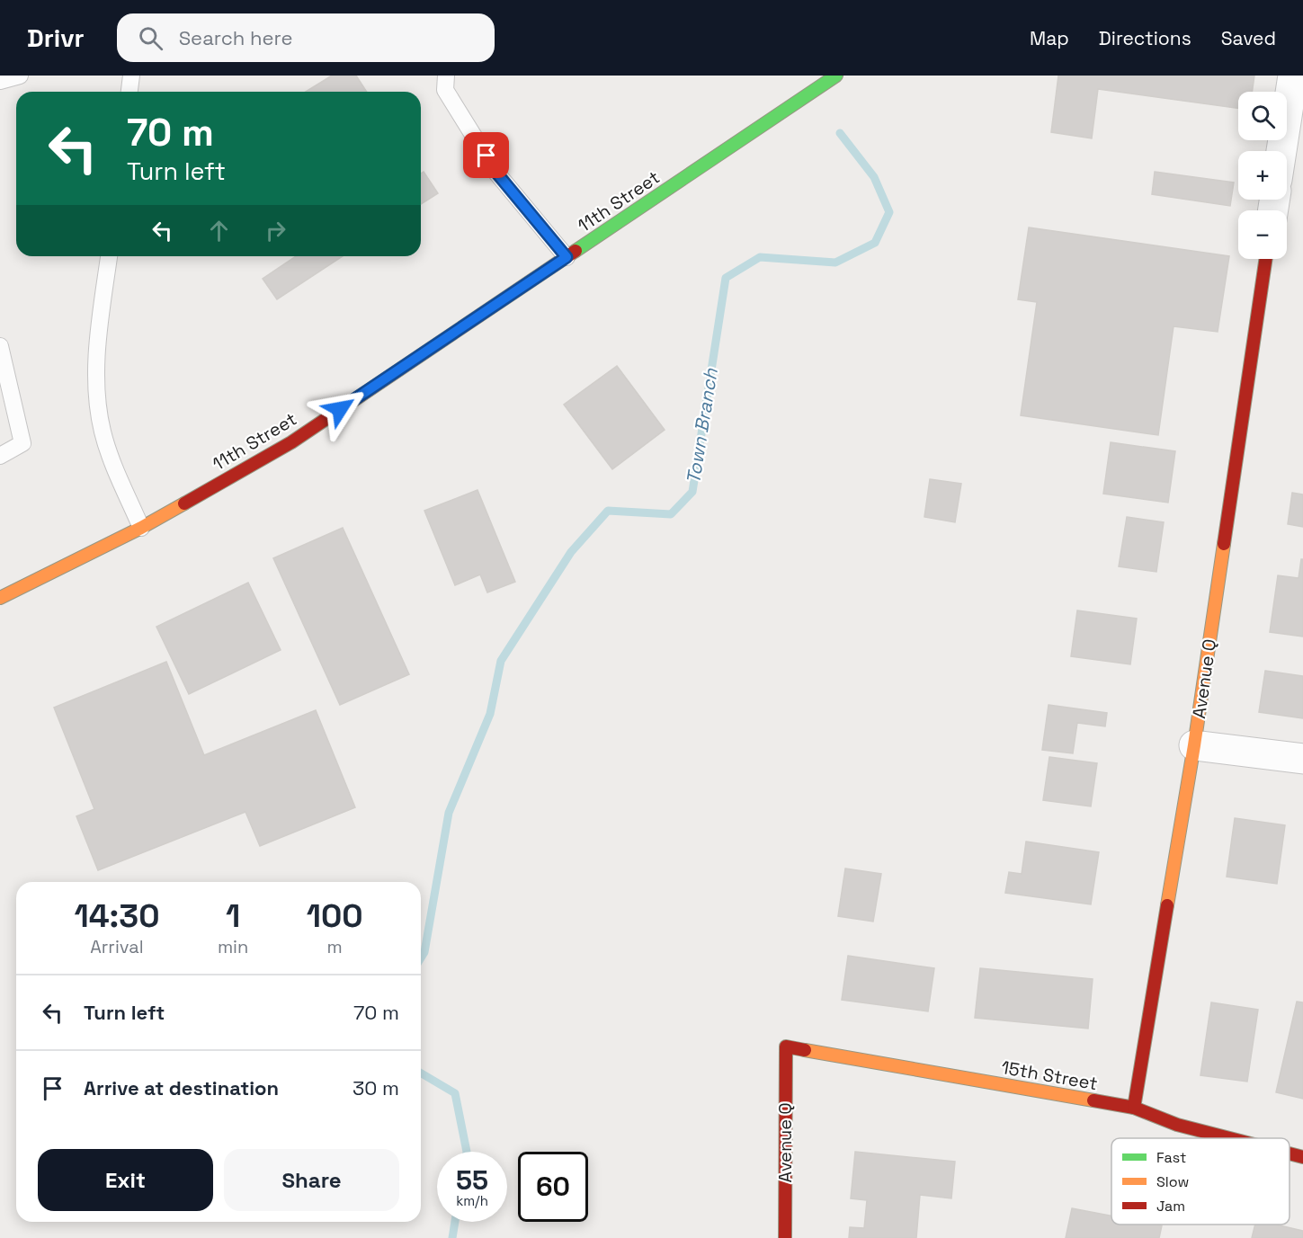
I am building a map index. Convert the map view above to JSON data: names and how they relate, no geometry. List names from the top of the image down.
{
  "streets": {
    "street": ["11th Street", "Avenue Q", "15th Street"]
  },
  "crossings": [
    ["Avenue Q", "15th Street"]
  ],
  "water": ["Town Branch"],
  "legend": ["Fast", "Slow", "Jam"],
  "page": {
    "header": "Drivr",
    "search": "Search here",
    "nav": ["Map", "Directions", "Saved"],
    "map_buttons": ["+", "−"],
    "turn": ["70 m", "Turn left"],
    "eta": [
      "14:30",
      "Arrival",
      "1",
      "min",
      "100",
      "m"
    ],
    "list": [
      {
        "name": "Turn left",
        "value": "70 m"
      },
      {
        "name": "Arrive at destination",
        "value": "30 m"
      }
    ],
    "buttons": ["Exit", "Share"],
    "speed": "55 km/h",
    "limit": "60"
  }
}
